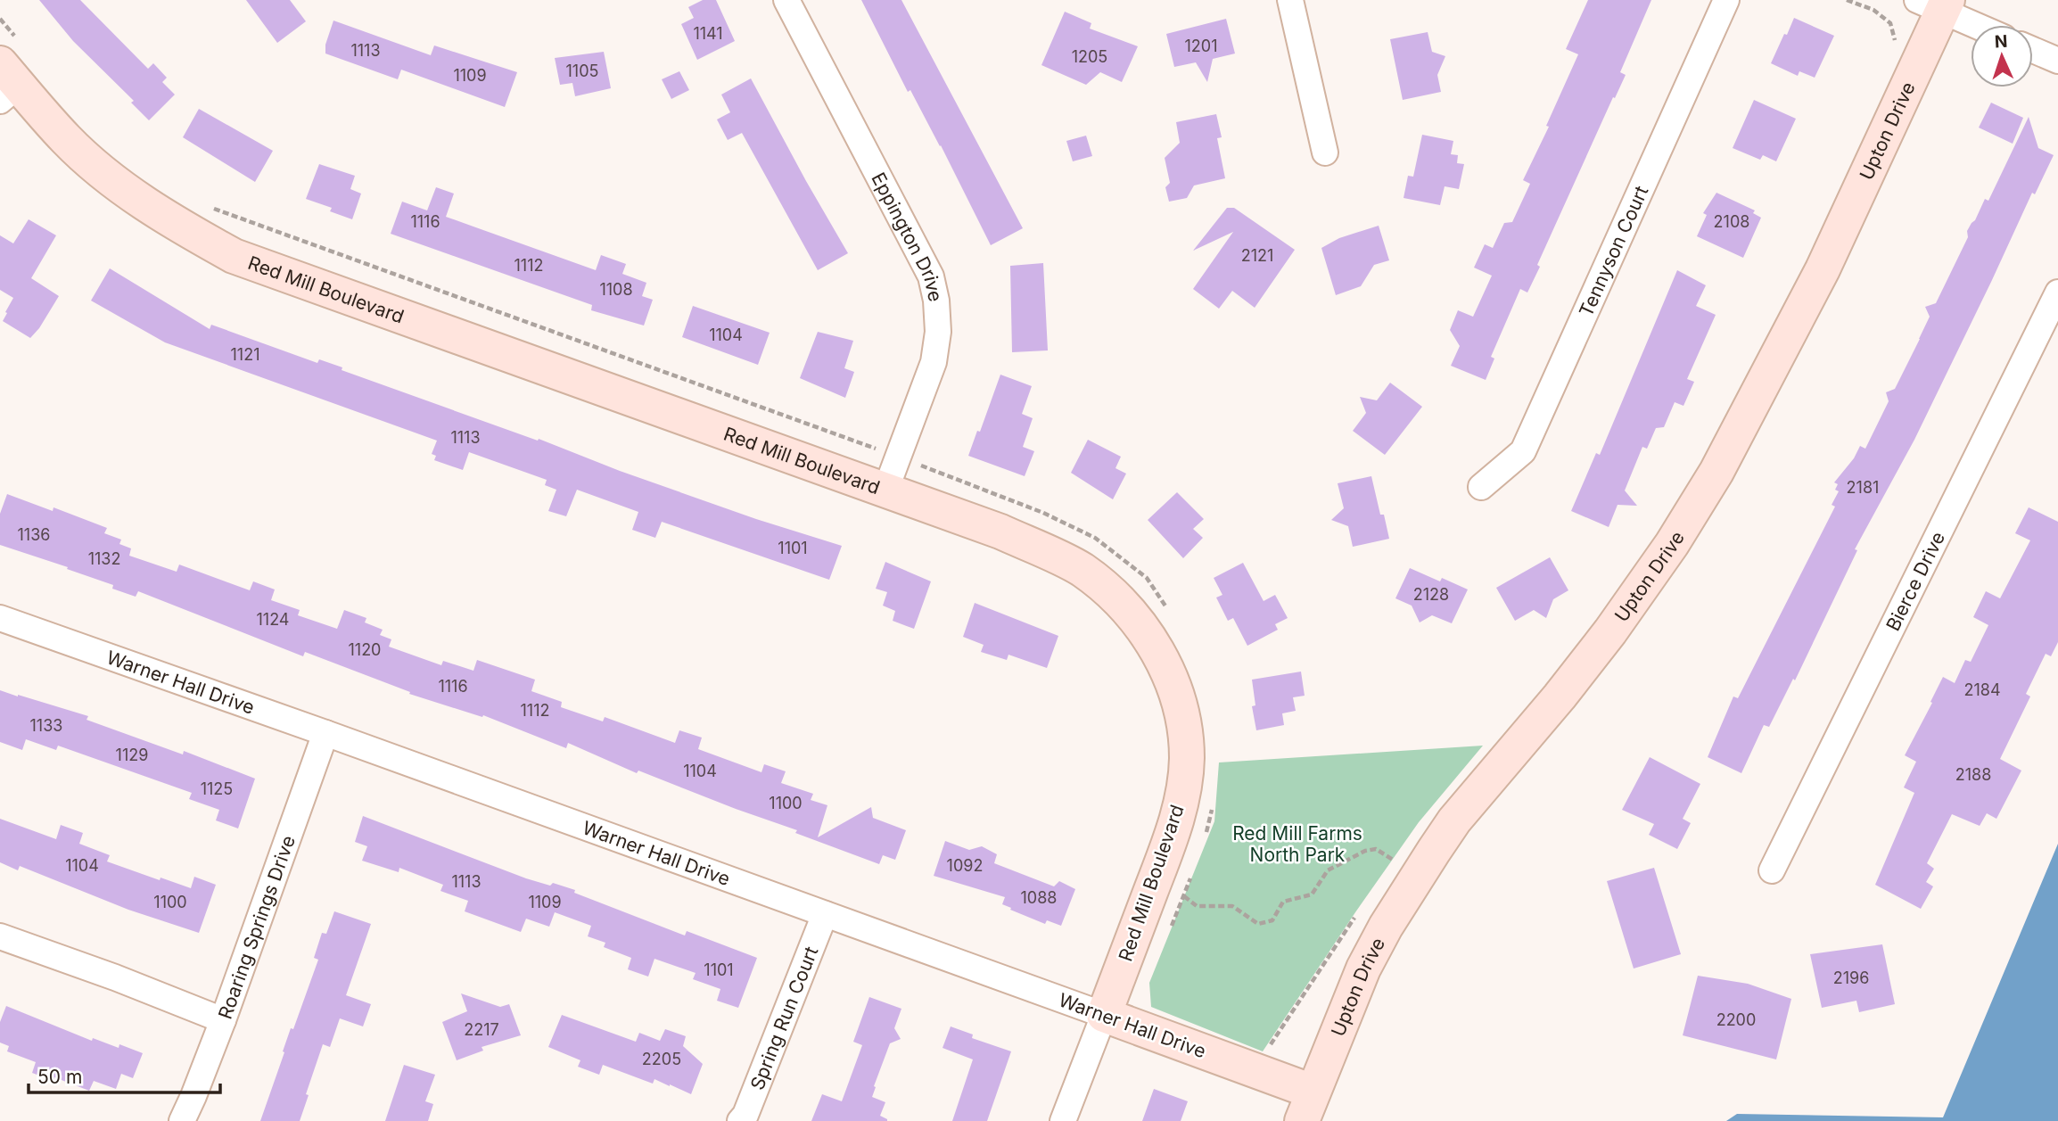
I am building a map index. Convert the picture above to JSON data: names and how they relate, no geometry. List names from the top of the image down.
{
  "streets": {
    "street": [
      "Upton Drive",
      "Eppington Drive",
      "Tennyson Court",
      "Red Mill Boulevard",
      "Bierce Drive",
      "Warner Hall Drive",
      "Roaring Springs Drive",
      "Spring Run Court"
    ]
  },
  "crossings": [
    ["Upton Drive", "Warner Hall Drive"],
    ["Eppington Drive", "Red Mill Boulevard"],
    ["Red Mill Boulevard", "Warner Hall Drive"],
    ["Warner Hall Drive", "Roaring Springs Drive"],
    ["Warner Hall Drive", "Spring Run Court"]
  ],
  "parks": ["Red Mill Farms North Park"],
  "house_numbers": [
    "1141",
    "1201",
    "1113",
    "1205",
    "1105",
    "1109",
    "1116",
    "2108",
    "2121",
    "1112",
    "1108",
    "1104",
    "1121",
    "1113",
    "2181",
    "1136",
    "1101",
    "1132",
    "2128",
    "1124",
    "1120",
    "1116",
    "2184",
    "1112",
    "1133",
    "1129",
    "1104",
    "2188",
    "1125",
    "1100",
    "1104",
    "1092",
    "1113",
    "1088",
    "1100",
    "1109",
    "1101",
    "2196",
    "2200",
    "2217",
    "2205"
  ],
  "scale_bar": "50 m",
  "north": "top"
}
